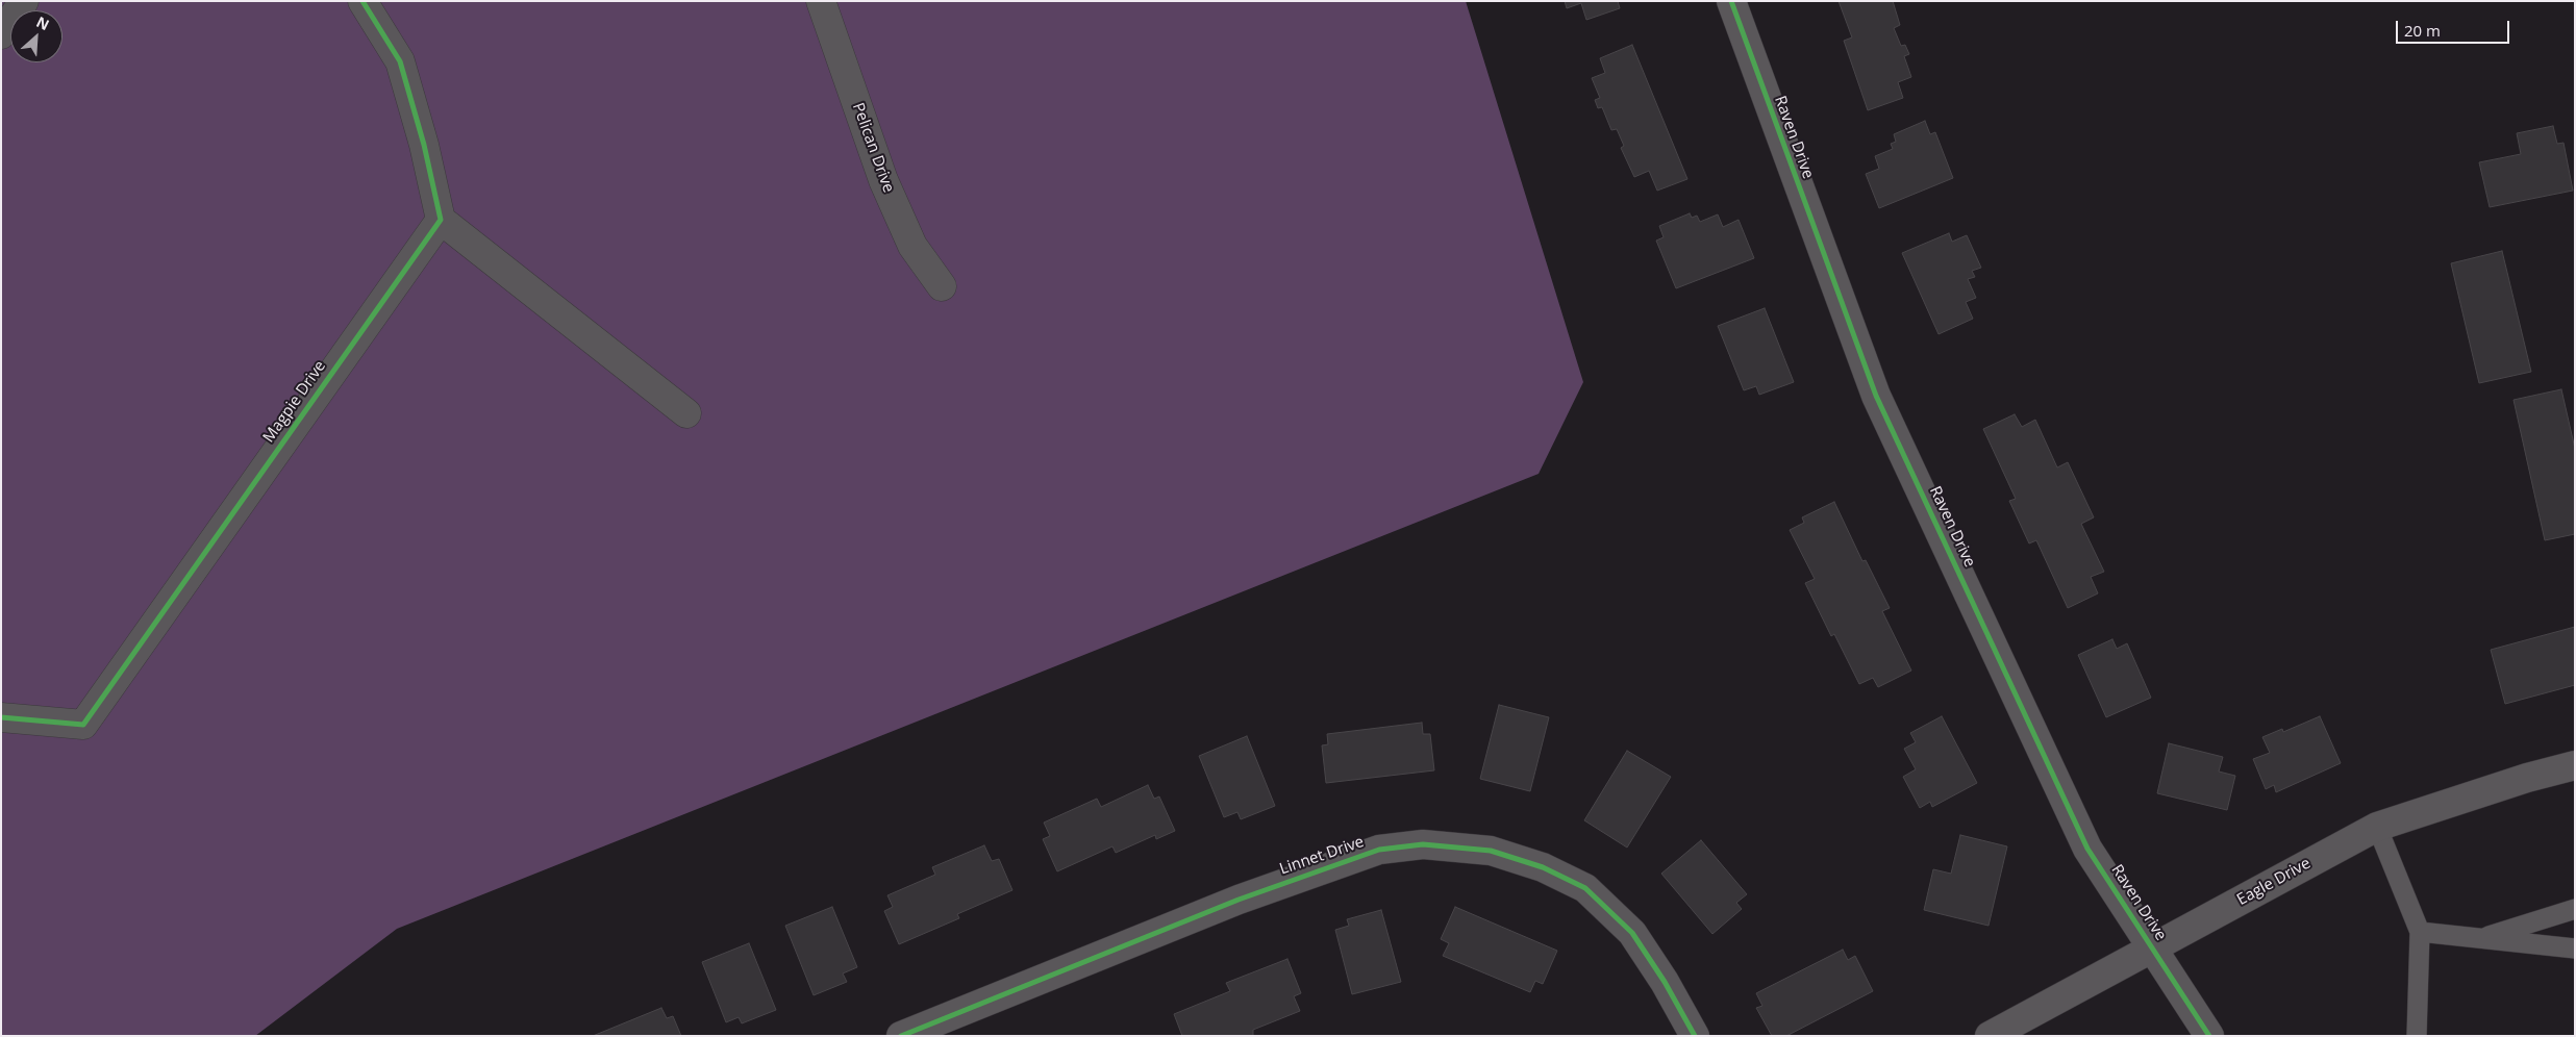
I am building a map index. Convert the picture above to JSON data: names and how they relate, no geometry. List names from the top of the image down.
{
  "streets": {
    "street": [
      "Raven Drive",
      "Pelican Drive",
      "Magpie Drive",
      "Linnet Drive",
      "Eagle Drive"
    ]
  },
  "crossings": [
    ["Raven Drive", "Eagle Drive"]
  ],
  "scale_bar": "20 m",
  "north": "top right"
}
